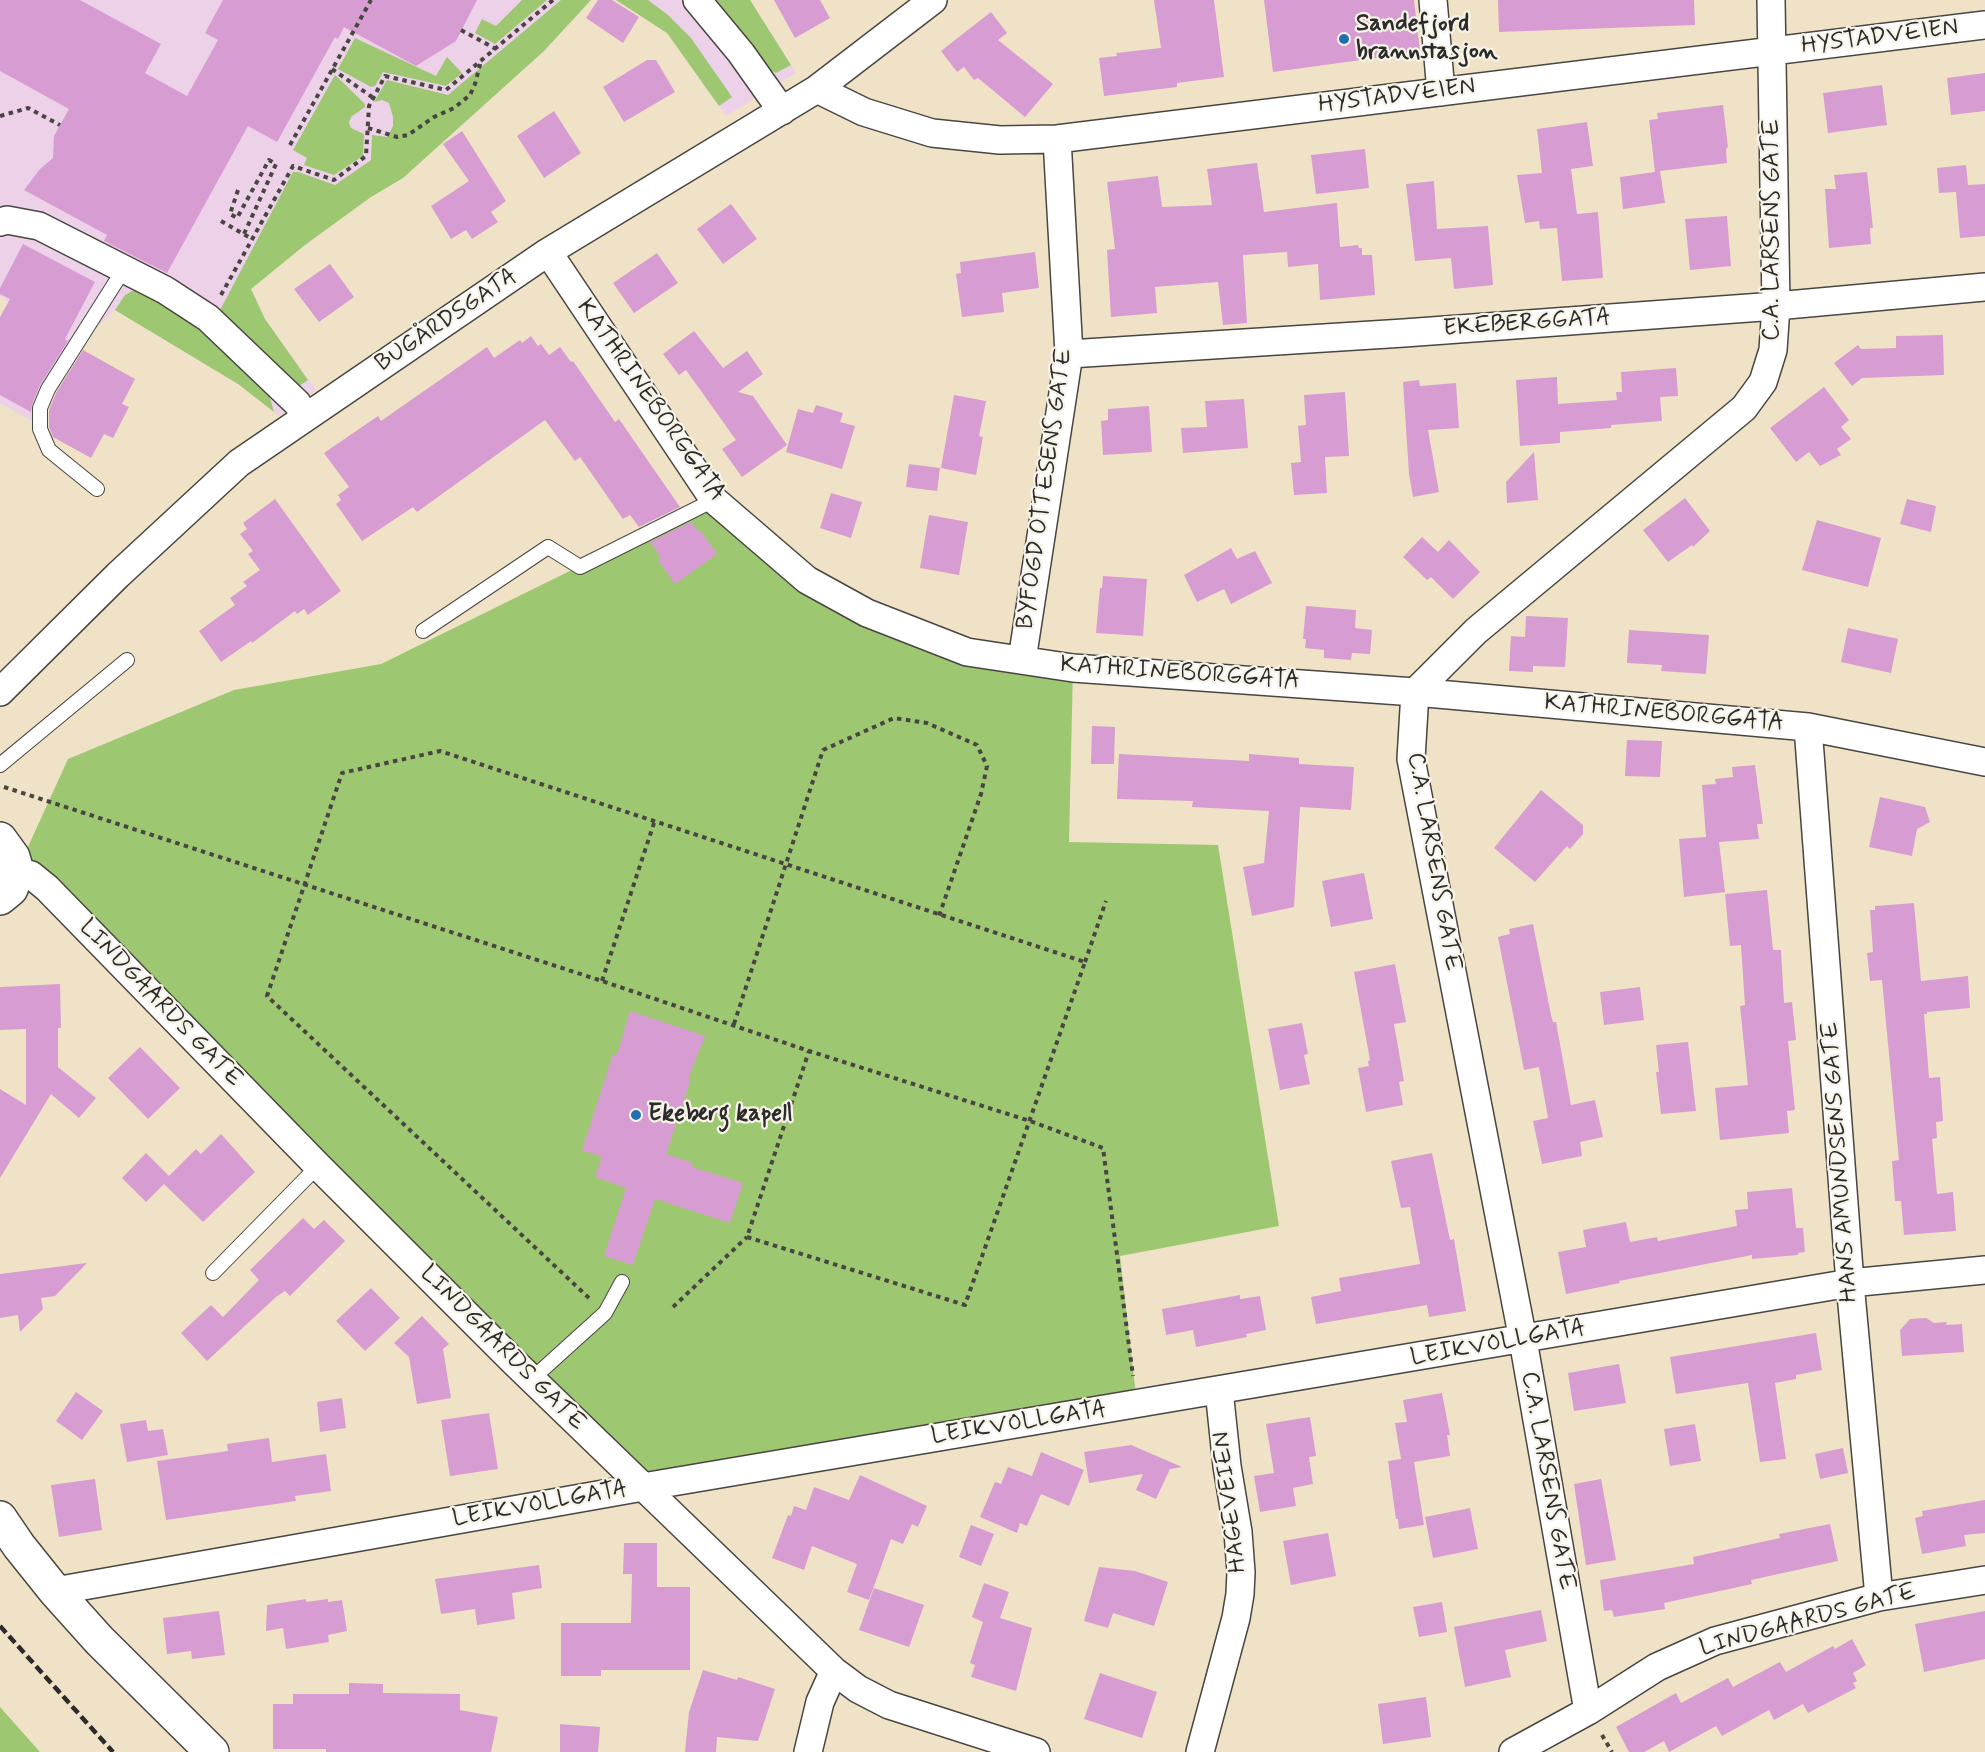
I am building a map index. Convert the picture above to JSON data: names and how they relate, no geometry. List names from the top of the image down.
{
  "streets": {
    "street": [
      "HYSTADVEIEN",
      "C.A. LARSENS GATE",
      "BUGÅRDSGATA",
      "EKEBERGGATA",
      "KATHRINEBORGGATA",
      "BYFOGD OTTESENS GATE",
      "LINDGAARDS GATE",
      "HANS AMUNDSENS GATE",
      "LEIKVOLLGATA",
      "HAGEVEIEN"
    ]
  },
  "crossings": [
    ["HYSTADVEIEN", "C.A. LARSENS GATE"],
    ["HYSTADVEIEN", "BUGÅRDSGATA"],
    ["HYSTADVEIEN", "BYFOGD OTTESENS GATE"],
    ["C.A. LARSENS GATE", "EKEBERGGATA"],
    ["C.A. LARSENS GATE", "KATHRINEBORGGATA"],
    ["C.A. LARSENS GATE", "LINDGAARDS GATE"],
    ["C.A. LARSENS GATE", "LEIKVOLLGATA"],
    ["BUGÅRDSGATA", "KATHRINEBORGGATA"],
    ["EKEBERGGATA", "BYFOGD OTTESENS GATE"],
    ["KATHRINEBORGGATA", "BYFOGD OTTESENS GATE"],
    ["KATHRINEBORGGATA", "HANS AMUNDSENS GATE"],
    ["LINDGAARDS GATE", "HANS AMUNDSENS GATE"],
    ["LINDGAARDS GATE", "LEIKVOLLGATA"],
    ["HANS AMUNDSENS GATE", "LEIKVOLLGATA"],
    ["LEIKVOLLGATA", "HAGEVEIEN"]
  ],
  "places": ["Sandefjord brannstasjon", "Ekeberg kapell"]
}
